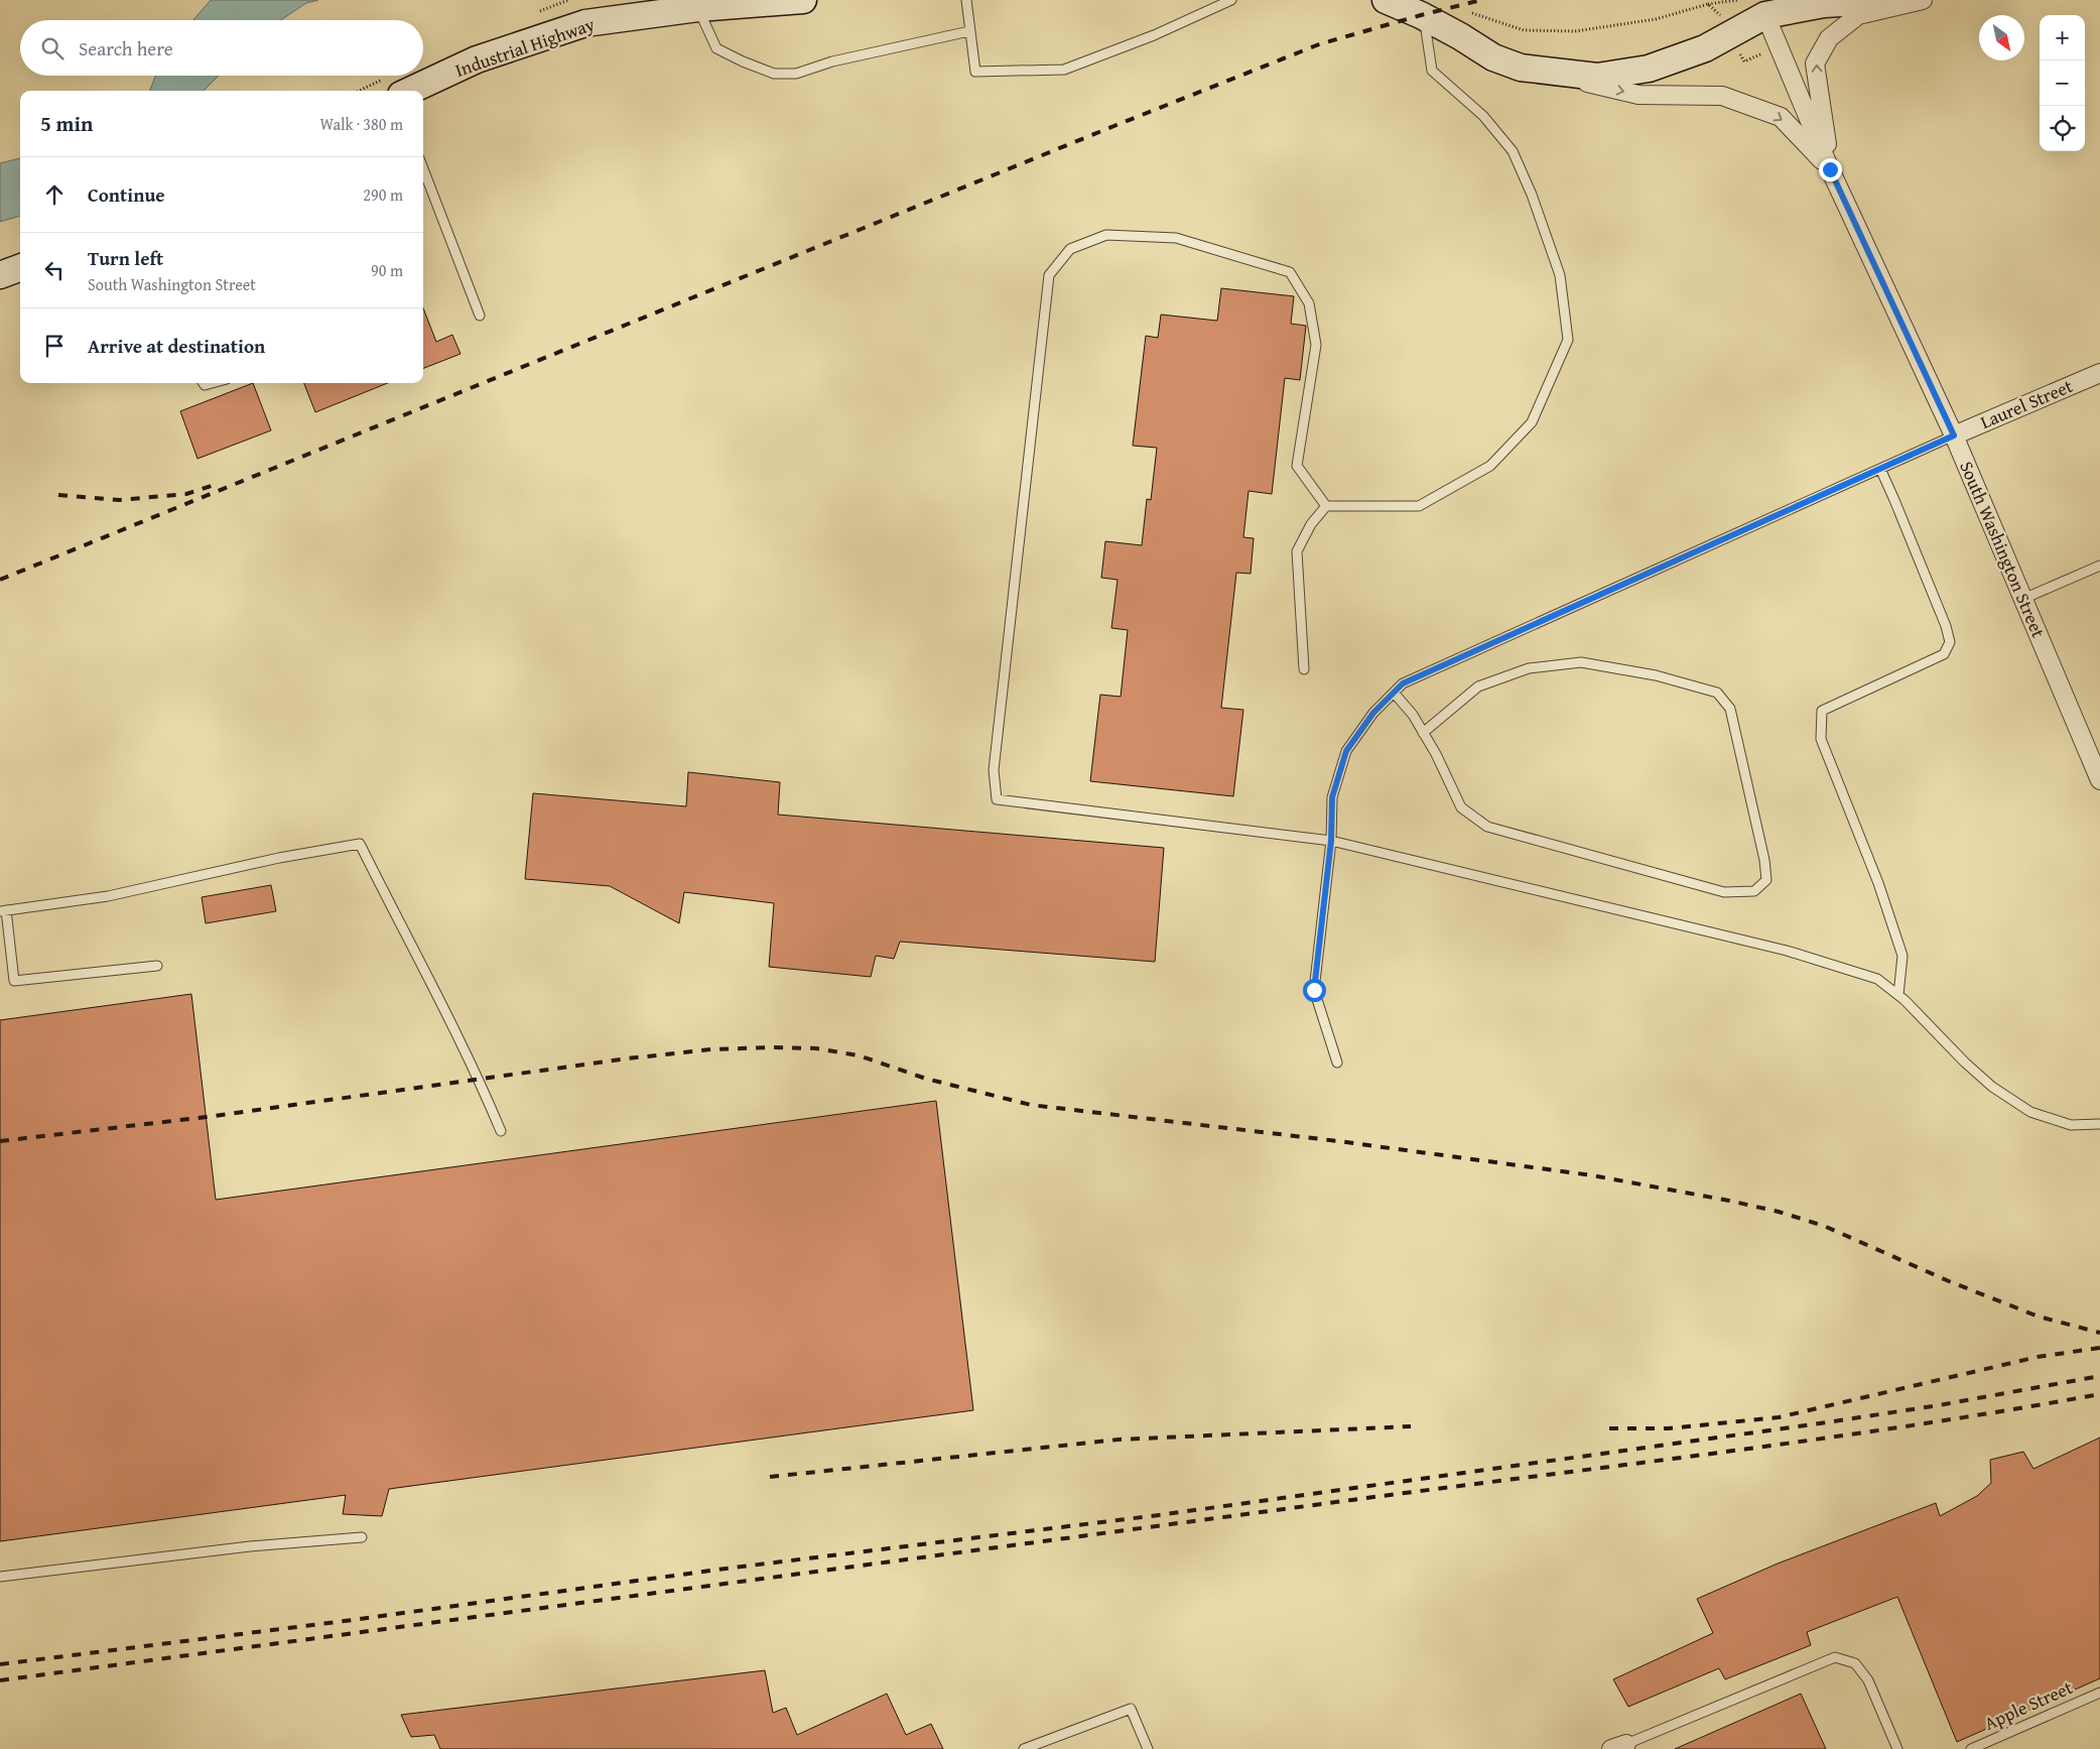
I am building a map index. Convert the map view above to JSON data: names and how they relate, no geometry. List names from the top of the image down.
{
  "streets": {
    "street": ["Industrial Highway", "Laurel Street", "South Washington Street"],
    "lane": ["Apple Street"]
  },
  "crossings": [
    ["Laurel Street", "South Washington Street"]
  ],
  "north": "bottom right",
  "page": {
    "map_buttons": ["+", "−"],
    "search": "Search here",
    "heading": ["5 min", "Walk · 380 m"],
    "list": [
      ["Continue", "290 m"],
      ["Turn left", "South Washington Street", "90 m"],
      "Arrive at destination"
    ]
  }
}
